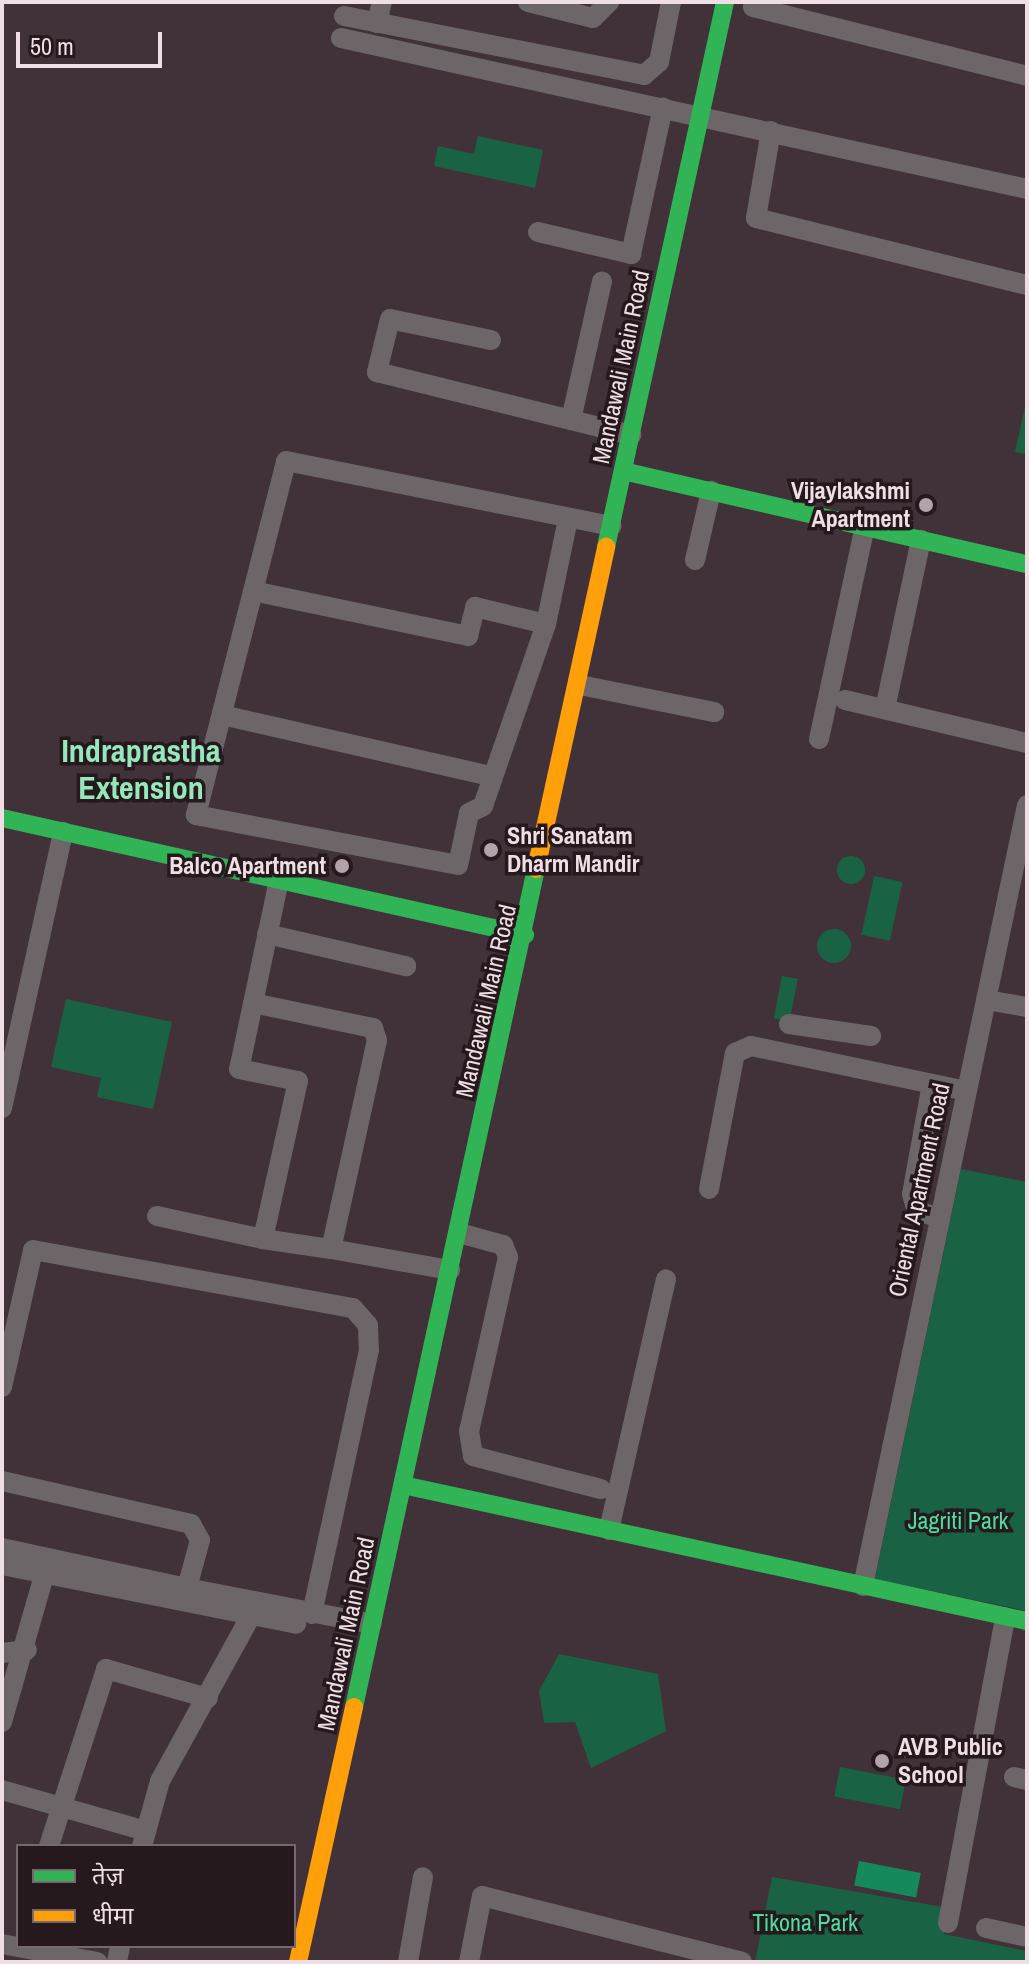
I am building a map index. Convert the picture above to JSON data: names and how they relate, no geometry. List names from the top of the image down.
{
  "streets": {
    "street": ["Mandawali Main Road", "Oriental Apartment Road"]
  },
  "districts": ["Indraprastha Extension"],
  "parks": ["Jagriti Park", "Tikona Park"],
  "places": [
    "Vijaylakshmi Apartment",
    "Shri Sanatam Dharm Mandir",
    "Balco Apartment",
    "AVB Public School"
  ],
  "legend": ["तेज़", "धीमा"],
  "scale_bar": "50 m"
}
